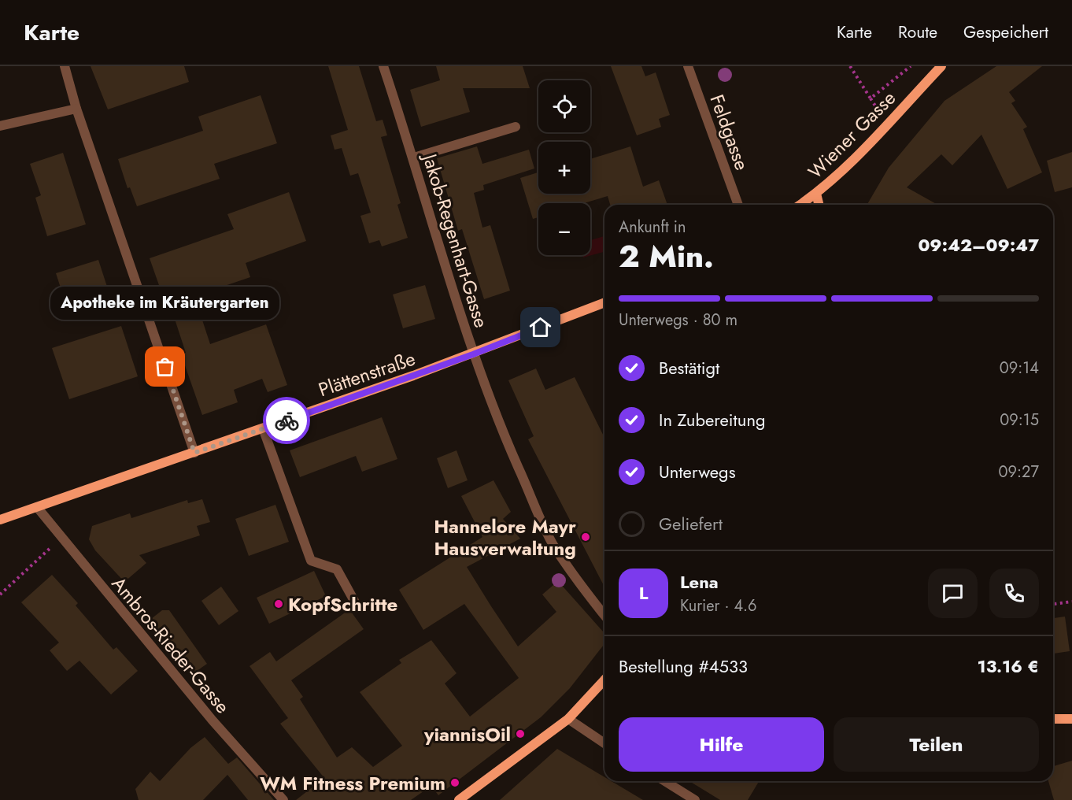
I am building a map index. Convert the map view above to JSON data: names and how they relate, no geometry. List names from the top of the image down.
{
  "streets": {
    "main road": ["Wiener Gasse", "Plättenstraße"],
    "street": ["Feldgasse", "Jakob-Regenhart-Gasse", "Ambros-Rieder-Gasse"]
  },
  "crossings": [
    ["Jakob-Regenhart-Gasse", "Plättenstraße"],
    ["Plättenstraße", "Ambros-Rieder-Gasse"]
  ],
  "places": [
    "Apotheke im Kräutergarten",
    "Hannelore Mayr Hausverwaltung",
    "KopfSchritte",
    "yiannisOil",
    "WM Fitness Premium"
  ],
  "page": {
    "header": "Karte",
    "nav": ["Karte", "Route", "Gespeichert"],
    "map_buttons": ["+", "−"],
    "heading": ["2 Min.", "Ankunft in", "09:42–09:47"],
    "panel": [
      "Lena",
      "Kurier · 4.6",
      "Bestellung #4533",
      "13.16 €"
    ],
    "bar": "Unterwegs · 80 m",
    "bubble": "Apotheke im Kräutergarten",
    "list": [
      ["Bestätigt", "09:14"],
      ["In Zubereitung", "09:15"],
      ["Unterwegs", "09:27"],
      "Geliefert"
    ],
    "round": "L",
    "buttons": ["Hilfe", "Teilen"]
  }
}
